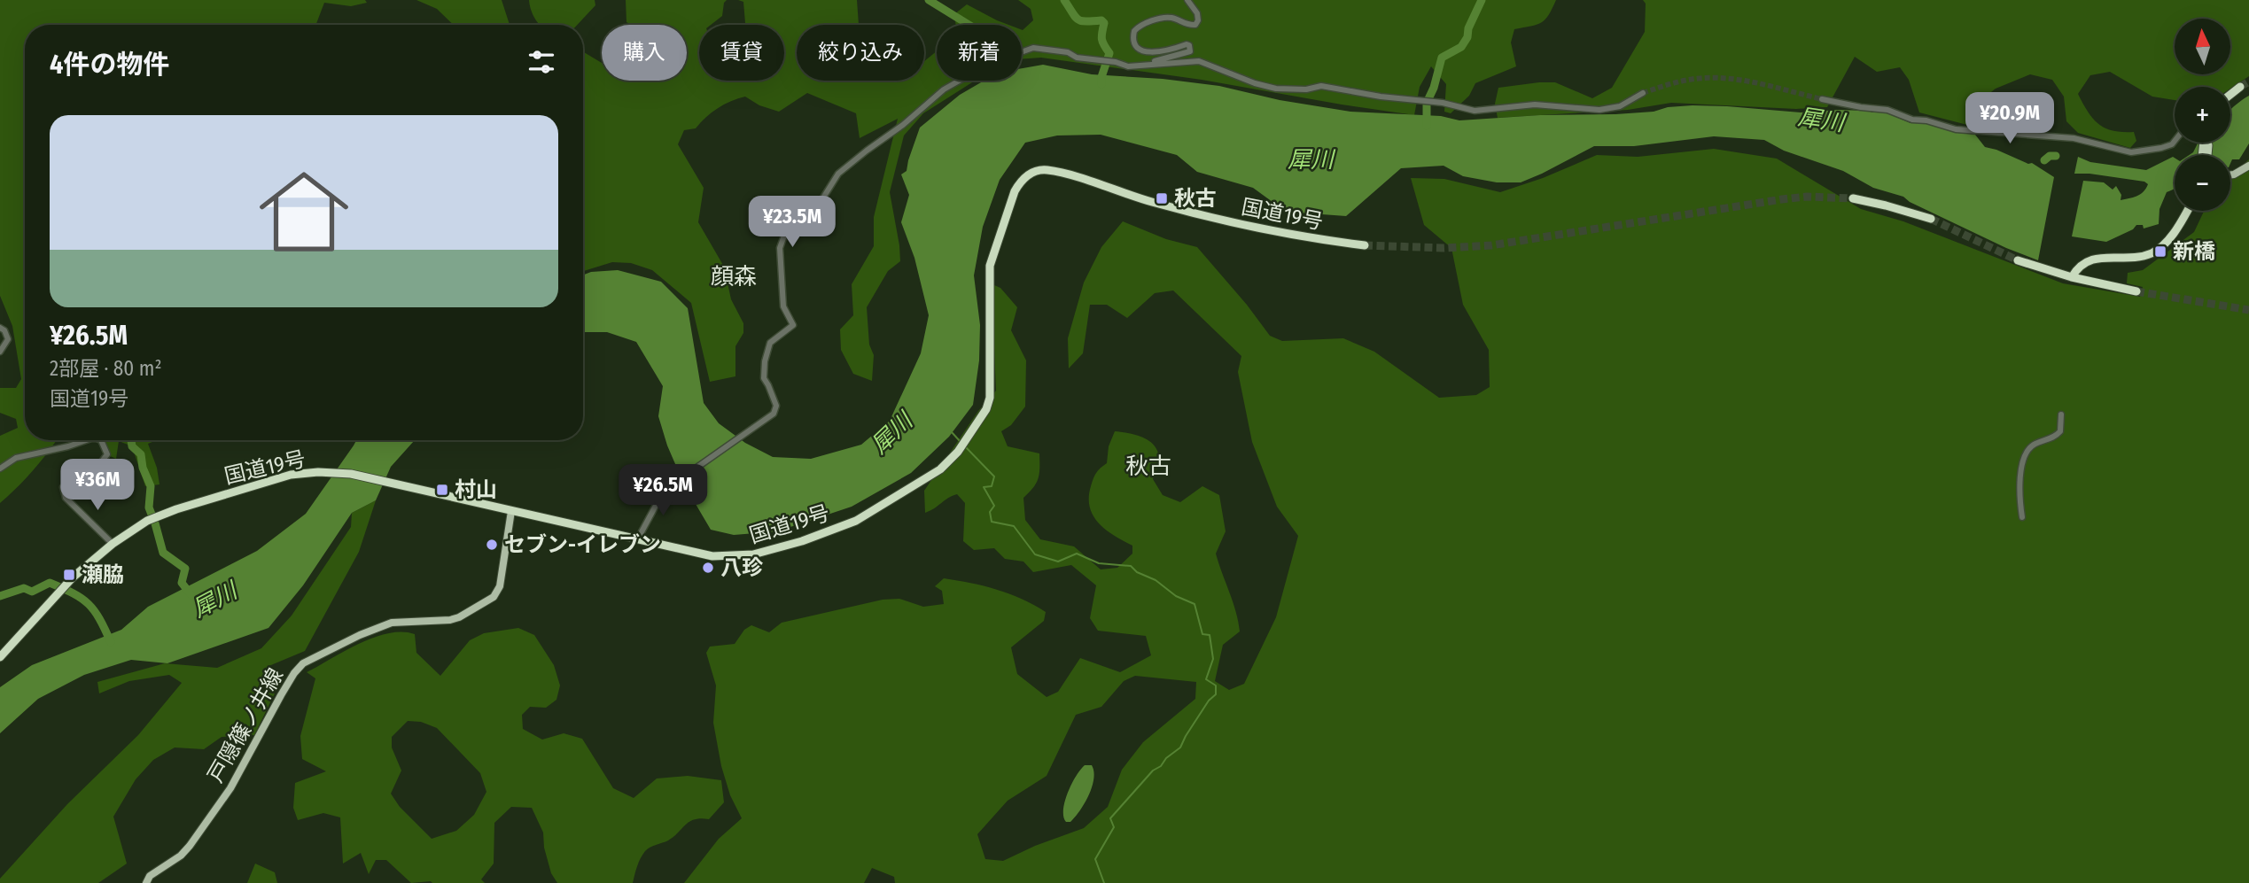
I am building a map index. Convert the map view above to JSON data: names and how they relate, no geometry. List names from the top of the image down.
{
  "streets": {
    "highway": ["国道19号"],
    "main road": ["戸隠篠ノ井線"]
  },
  "crossings": [
    ["国道19号", "戸隠篠ノ井線"]
  ],
  "districts": ["顔森", "秋古"],
  "water": ["犀川"],
  "places": {
    "transit": [
      "秋古",
      "新橋",
      "村山",
      "瀬脇"
    ],
    "other": ["セブン-イレブン", "八珍"]
  },
  "north": "top",
  "page": {
    "map_buttons": ["+", "−"],
    "chip": [
      "購入",
      "賃貸",
      "絞り込み",
      "新着"
    ],
    "heading": "4件の物件",
    "price": [
      "¥20.9M",
      "¥23.5M",
      "¥36M",
      "¥26.5M"
    ],
    "list": [
      {
        "name": "¥26.5M",
        "note": "2部屋 · 80 m² · 国道19号"
      }
    ]
  }
}
